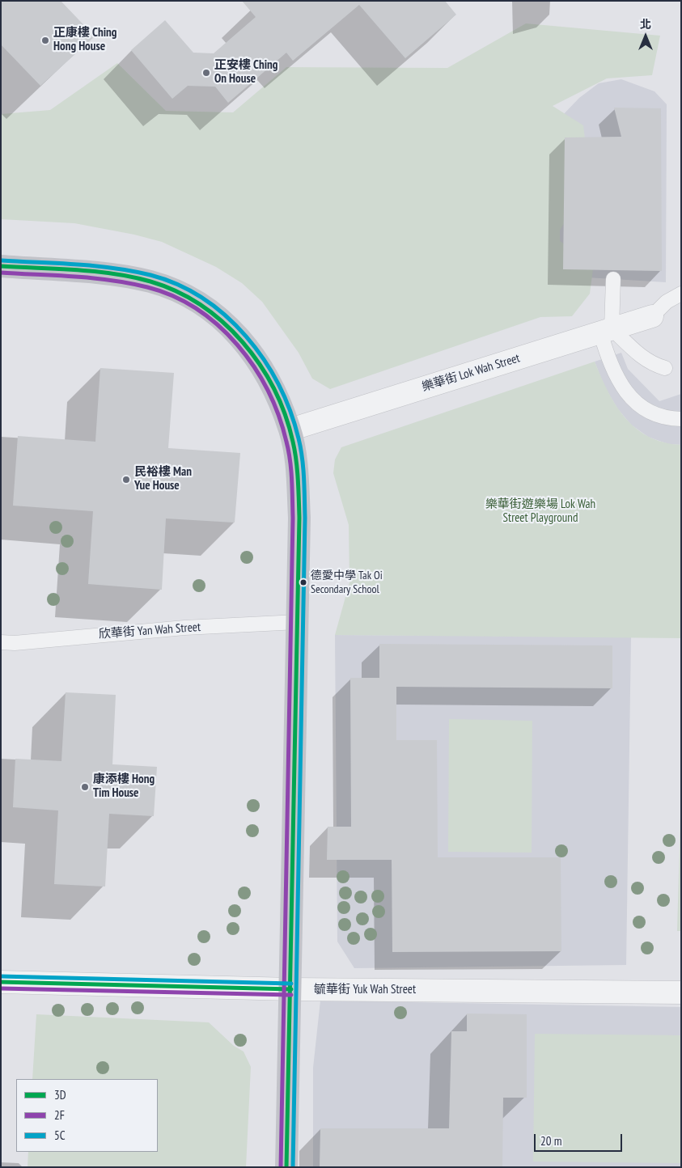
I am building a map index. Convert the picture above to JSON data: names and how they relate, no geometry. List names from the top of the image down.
{
  "streets": {
    "street": ["樂華街 Lok Wah Street", "毓華街 Yuk Wah Street"],
    "lane": ["欣華街 Yan Wah Street"]
  },
  "parks": ["樂華街遊樂場 Lok Wah Street Playground"],
  "places": [
    "正康樓 Ching Hong House",
    "正安樓 Ching On House",
    "民裕樓 Man Yue House",
    "德愛中學 Tak Oi Secondary School",
    "康添樓 Hong Tim House"
  ],
  "lines": ["transit line 5C", "transit line 3D", "transit line 2F"],
  "legend": ["3D", "2F", "5C"],
  "scale_bar": "20 m",
  "north": "top"
}
